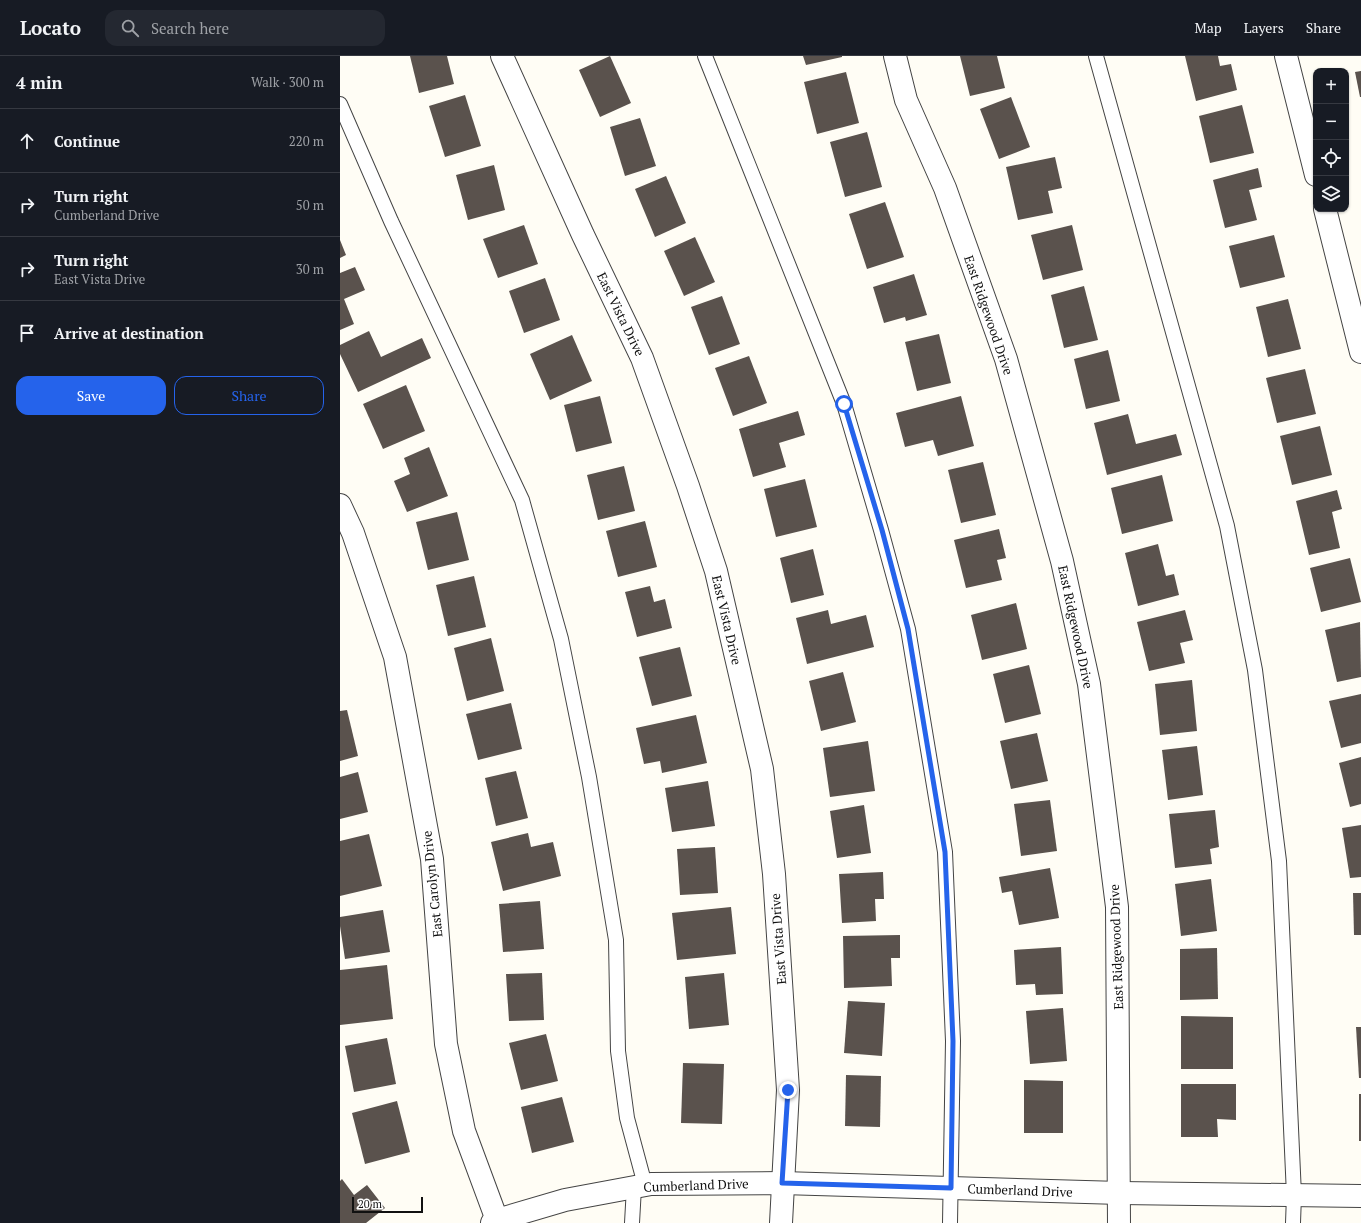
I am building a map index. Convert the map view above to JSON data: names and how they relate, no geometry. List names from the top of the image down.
{
  "streets": {
    "street": [
      "East Vista Drive",
      "East Ridgewood Drive",
      "East Carolyn Drive",
      "Cumberland Drive"
    ]
  },
  "crossings": [
    ["East Vista Drive", "Cumberland Drive"],
    ["East Ridgewood Drive", "Cumberland Drive"],
    ["East Carolyn Drive", "Cumberland Drive"]
  ],
  "scale_bar": "20 m",
  "page": {
    "header": "Locato",
    "search": "Search here",
    "nav": ["Map", "Layers", "Share"],
    "heading": ["4 min", "Walk · 300 m"],
    "map_buttons": ["+", "−"],
    "list": [
      ["Continue", "220 m"],
      ["Turn right", "Cumberland Drive", "50 m"],
      ["Turn right", "East Vista Drive", "30 m"],
      "Arrive at destination"
    ],
    "buttons": ["Save", "Share"],
    "scale": "20 m"
  }
}
